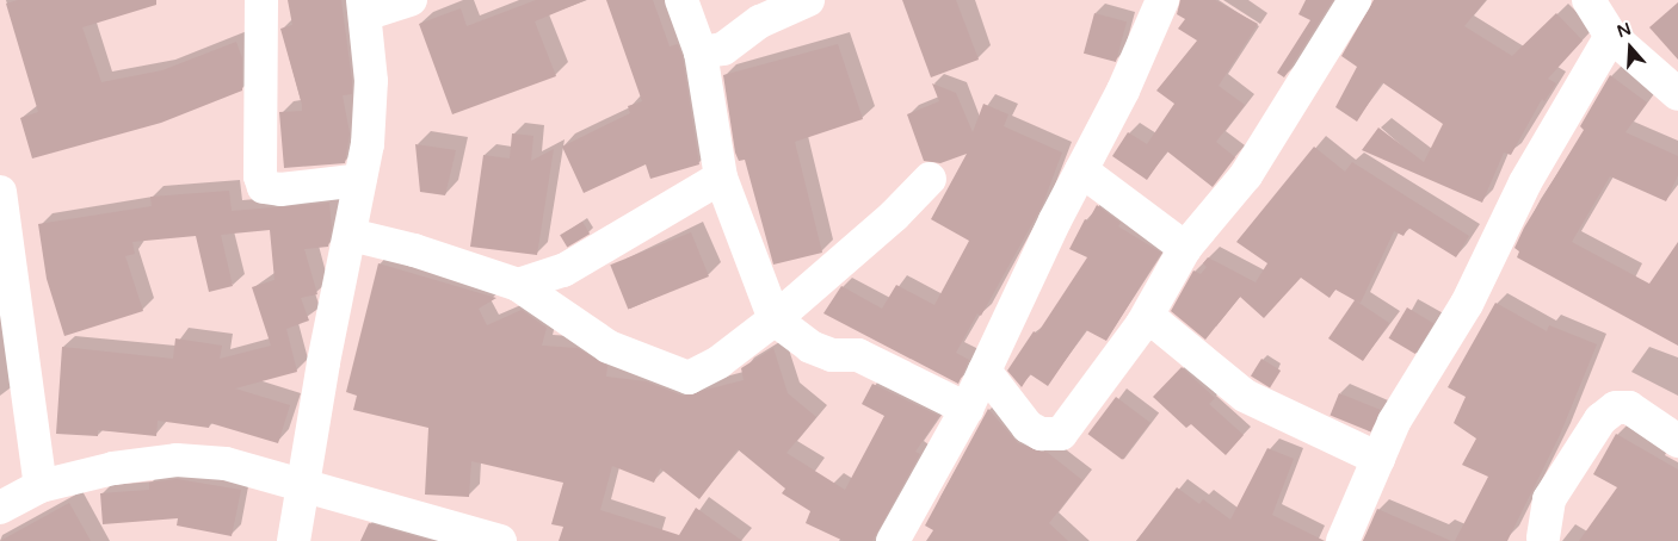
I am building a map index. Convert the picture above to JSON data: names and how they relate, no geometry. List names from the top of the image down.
{
  "north": "top"
}
